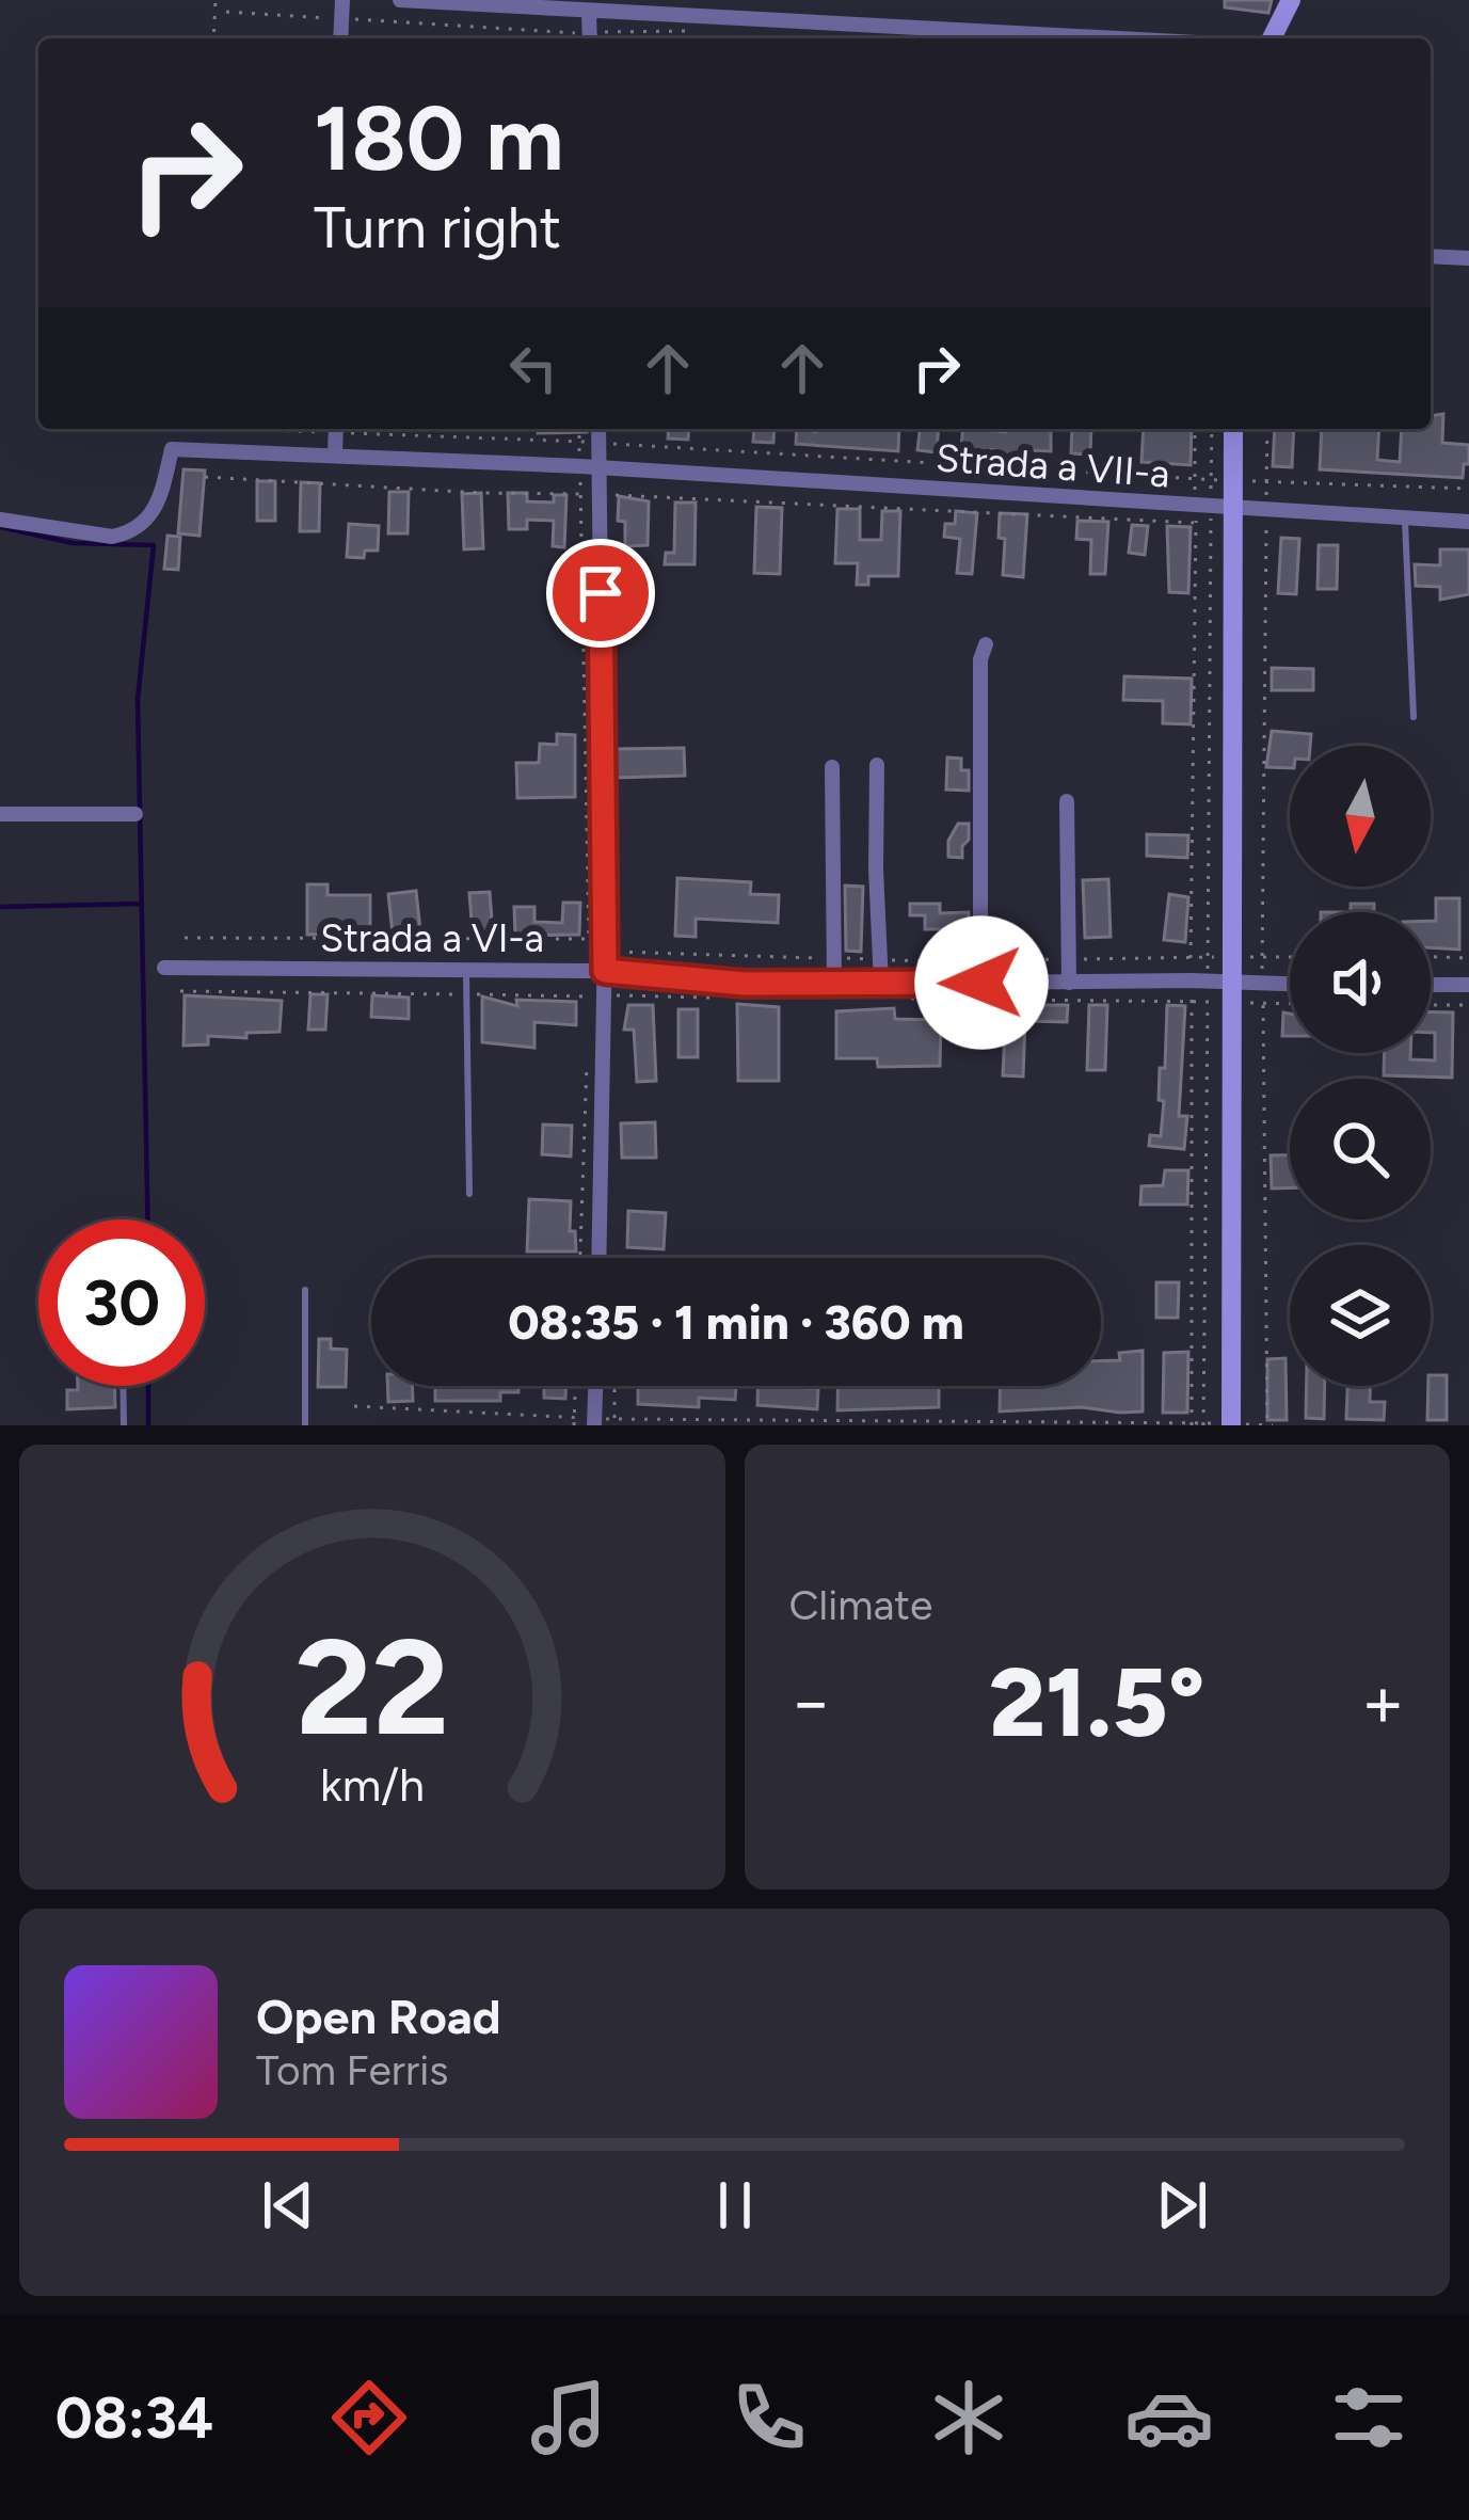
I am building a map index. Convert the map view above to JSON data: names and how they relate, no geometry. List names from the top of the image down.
{
  "streets": {
    "street": ["Strada a VII-a", "Strada a VI-a"]
  },
  "north": "bottom",
  "page": {
    "turn": ["180 m", "Turn right"],
    "limit": "30",
    "trip": "08:35 · 1 min · 360 m",
    "tile": "Climate",
    "heat": ["−", "21.5°", "+"],
    "song": ["Open Road", "Tom Ferris"],
    "tabs": "08:34",
    "gauge": ["22", "km/h"]
  }
}
